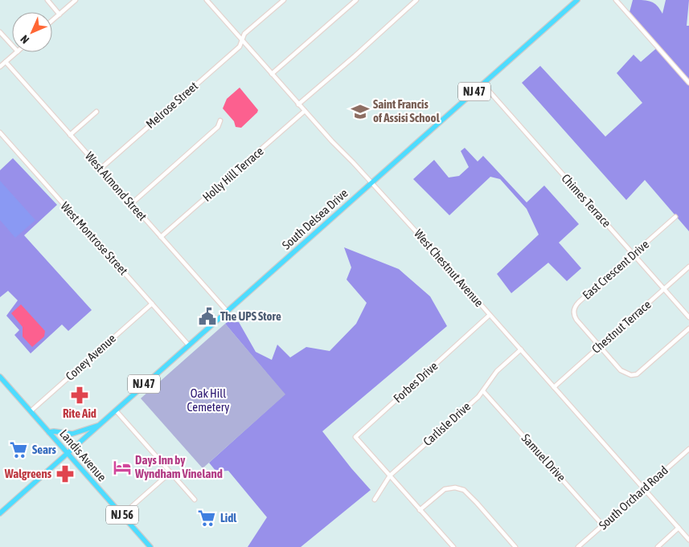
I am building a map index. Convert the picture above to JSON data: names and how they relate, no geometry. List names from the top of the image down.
{
  "streets": {
    "main road": [
      "NJ 47",
      "South Delsea Drive",
      "Landis Avenue",
      "NJ 56"
    ],
    "street": [
      "Melrose Street",
      "Holly Hill Terrace",
      "West Almond Street",
      "Chimes Terrace",
      "West Montrose Street",
      "West Chestnut Avenue",
      "East Crescent Drive",
      "Chestnut Terrace",
      "Coney Avenue",
      "Forbes Drive",
      "Carlisle Drive",
      "Samuel Drive",
      "South Orchard Road"
    ]
  },
  "crossings": [
    ["NJ 47", "South Delsea Drive"],
    ["NJ 47", "Landis Avenue"],
    ["Melrose Street", "West Almond Street"],
    ["Melrose Street", "West Chestnut Avenue"],
    ["Holly Hill Terrace", "West Almond Street"],
    ["Holly Hill Terrace", "West Chestnut Avenue"],
    ["West Almond Street", "South Delsea Drive"],
    ["Chimes Terrace", "South Delsea Drive"],
    ["Chimes Terrace", "East Crescent Drive"],
    ["Chimes Terrace", "Chestnut Terrace"],
    ["South Delsea Drive", "West Montrose Street"],
    ["South Delsea Drive", "West Chestnut Avenue"],
    ["South Delsea Drive", "Landis Avenue"],
    ["West Montrose Street", "Coney Avenue"],
    ["West Chestnut Avenue", "Chestnut Terrace"],
    ["West Chestnut Avenue", "Forbes Drive"],
    ["West Chestnut Avenue", "Carlisle Drive"],
    ["West Chestnut Avenue", "South Orchard Road"],
    ["East Crescent Drive", "Chestnut Terrace"],
    ["Coney Avenue", "Landis Avenue"],
    ["Forbes Drive", "Carlisle Drive"],
    ["Carlisle Drive", "Samuel Drive"],
    ["Samuel Drive", "South Orchard Road"]
  ],
  "parks": ["Oak Hill Cemetery"],
  "places": {
    "school or university": ["Saint Francis of Assisi School"],
    "public building": ["The UPS Store"],
    "pharmacy": ["Rite Aid", "Walgreens"],
    "supermarket": ["Sears", "Lidl"],
    "hotel": ["Days Inn by Wyndham Vineland"]
  },
  "north": "bottom left"
}
